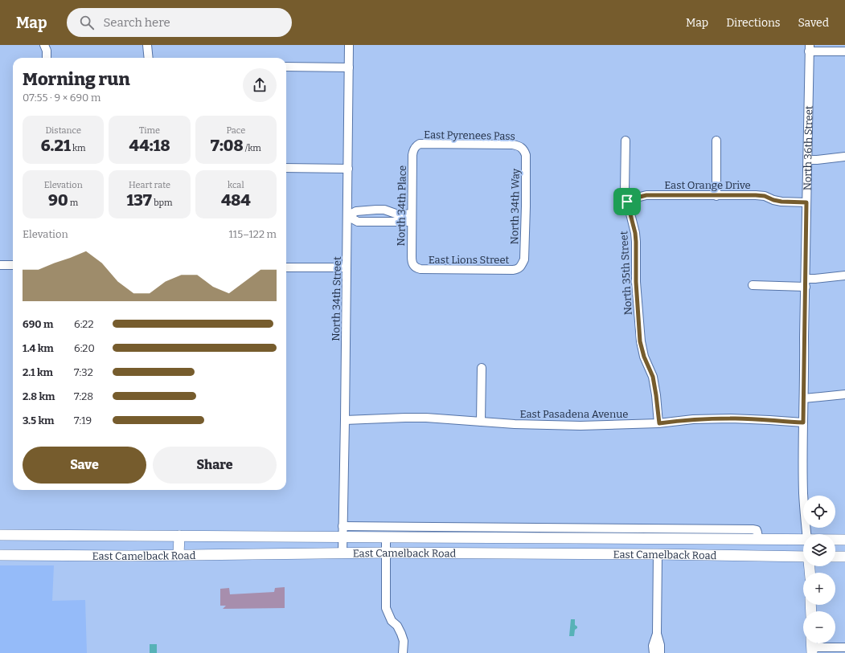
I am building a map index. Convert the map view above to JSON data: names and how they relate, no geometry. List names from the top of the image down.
{
  "streets": {
    "main road": ["East Camelback Road"],
    "street": [
      "East Pyrenees Pass",
      "North 36th Street",
      "East Orange Drive",
      "North 34th Place",
      "North 34th Way",
      "East Lions Street",
      "North 35th Street",
      "North 34th Street",
      "East Pasadena Avenue"
    ]
  },
  "crossings": [
    ["East Pyrenees Pass", "North 34th Place"],
    ["East Pyrenees Pass", "North 34th Way"],
    ["North 36th Street", "East Orange Drive"],
    ["North 36th Street", "East Pasadena Avenue"],
    ["East Orange Drive", "North 35th Street"],
    ["North 34th Place", "East Lions Street"],
    ["North 34th Way", "East Lions Street"],
    ["North 35th Street", "East Pasadena Avenue"],
    ["North 34th Street", "East Pasadena Avenue"],
    ["North 34th Street", "East Camelback Road"]
  ],
  "page": {
    "header": "Map",
    "search": "Search here",
    "nav": ["Map", "Directions", "Saved"],
    "heading": ["Morning run", "07:55 · 9 × 690 m"],
    "stats": [
      ["Distance", "6.21 km"],
      ["Time", "44:18"],
      ["Pace", "7:08 /km"],
      ["Elevation", "90 m"],
      ["Heart rate", "137 bpm"],
      ["kcal", "484"]
    ],
    "chart": ["Elevation", "115–122 m"],
    "list": [
      {
        "name": "690 m",
        "note": "6:22"
      },
      {
        "name": "1.4 km",
        "note": "6:20"
      },
      {
        "name": "2.1 km",
        "note": "7:32"
      },
      {
        "name": "2.8 km",
        "note": "7:28"
      },
      {
        "name": "3.5 km",
        "note": "7:19"
      }
    ],
    "buttons": ["Save", "Share"],
    "map_buttons": ["+", "−"]
  }
}
